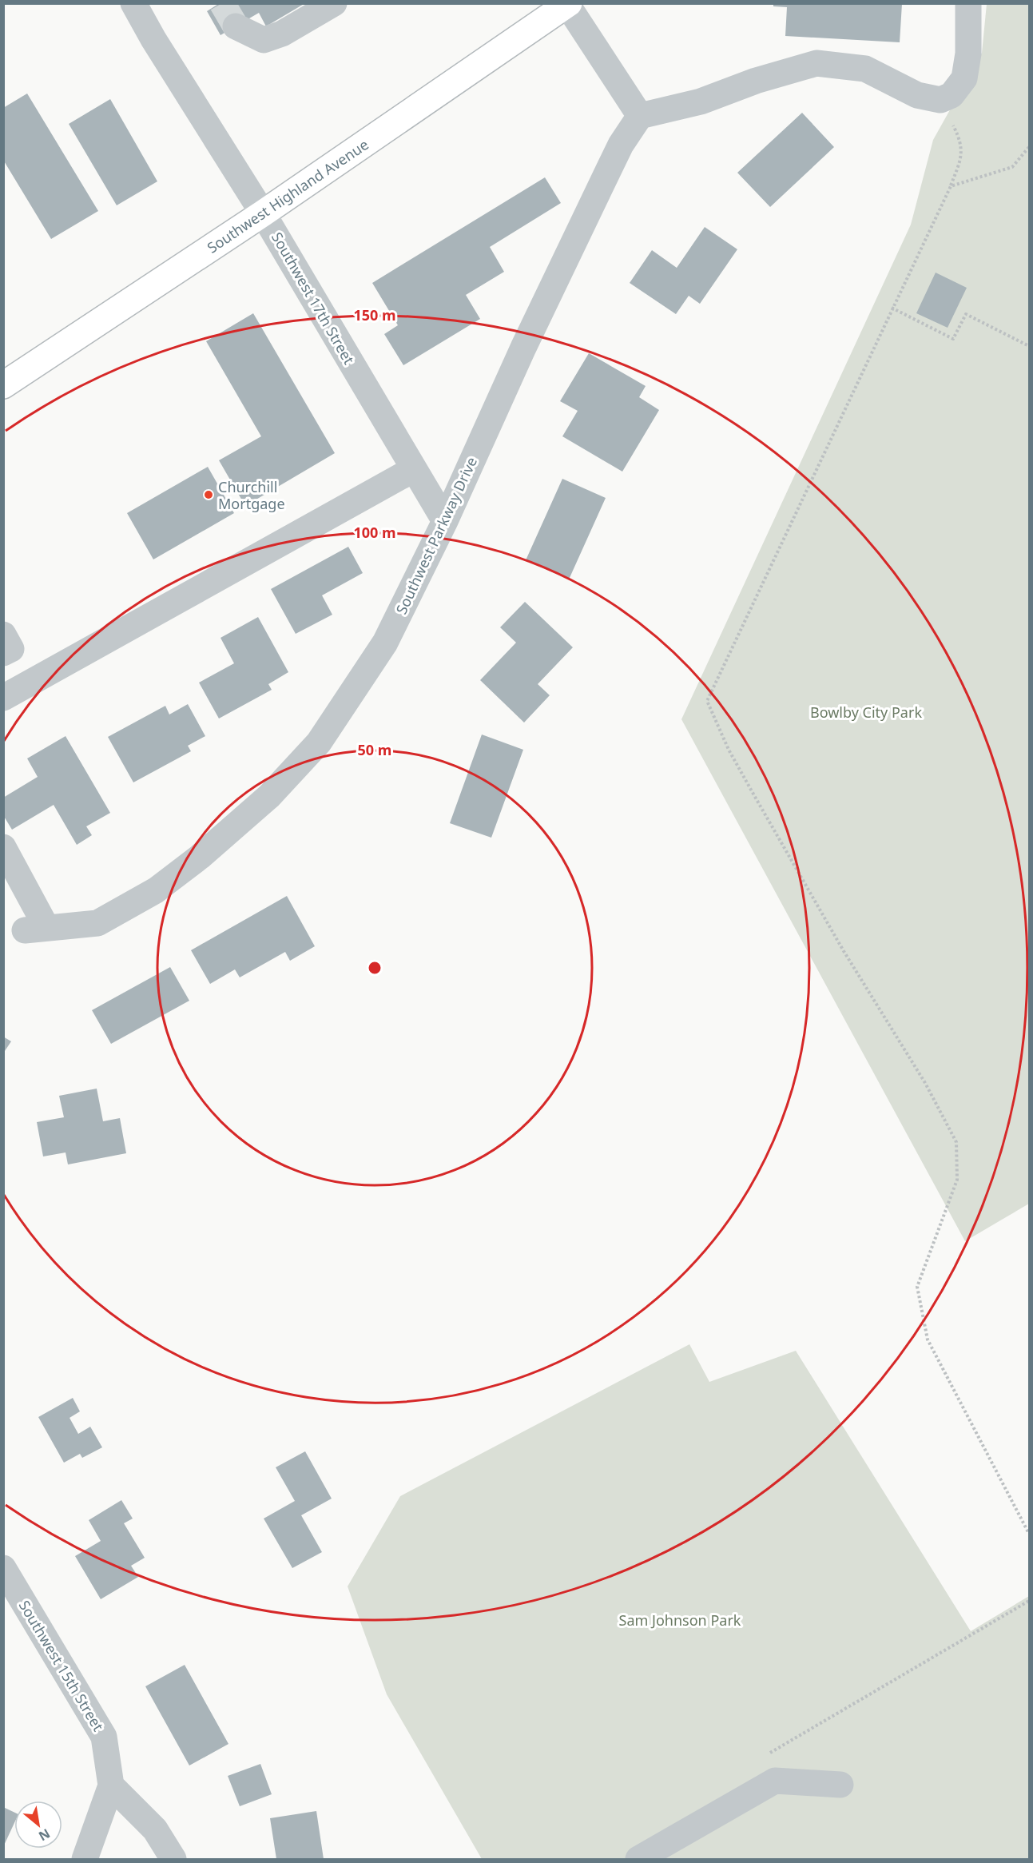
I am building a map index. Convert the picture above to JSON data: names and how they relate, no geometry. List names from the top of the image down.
{
  "streets": {
    "highway": ["Southwest Highland Avenue"],
    "street": ["Southwest 17th Street", "Southwest Parkway Drive", "Southwest 15th Street"]
  },
  "crossings": [
    ["Southwest Highland Avenue", "Southwest 17th Street"],
    ["Southwest 17th Street", "Southwest Parkway Drive"]
  ],
  "parks": ["Bowlby City Park", "Sam Johnson Park"],
  "places": ["Churchill Mortgage"],
  "north": "bottom right",
  "rings": ["150 m", "100 m", "50 m"]
}
